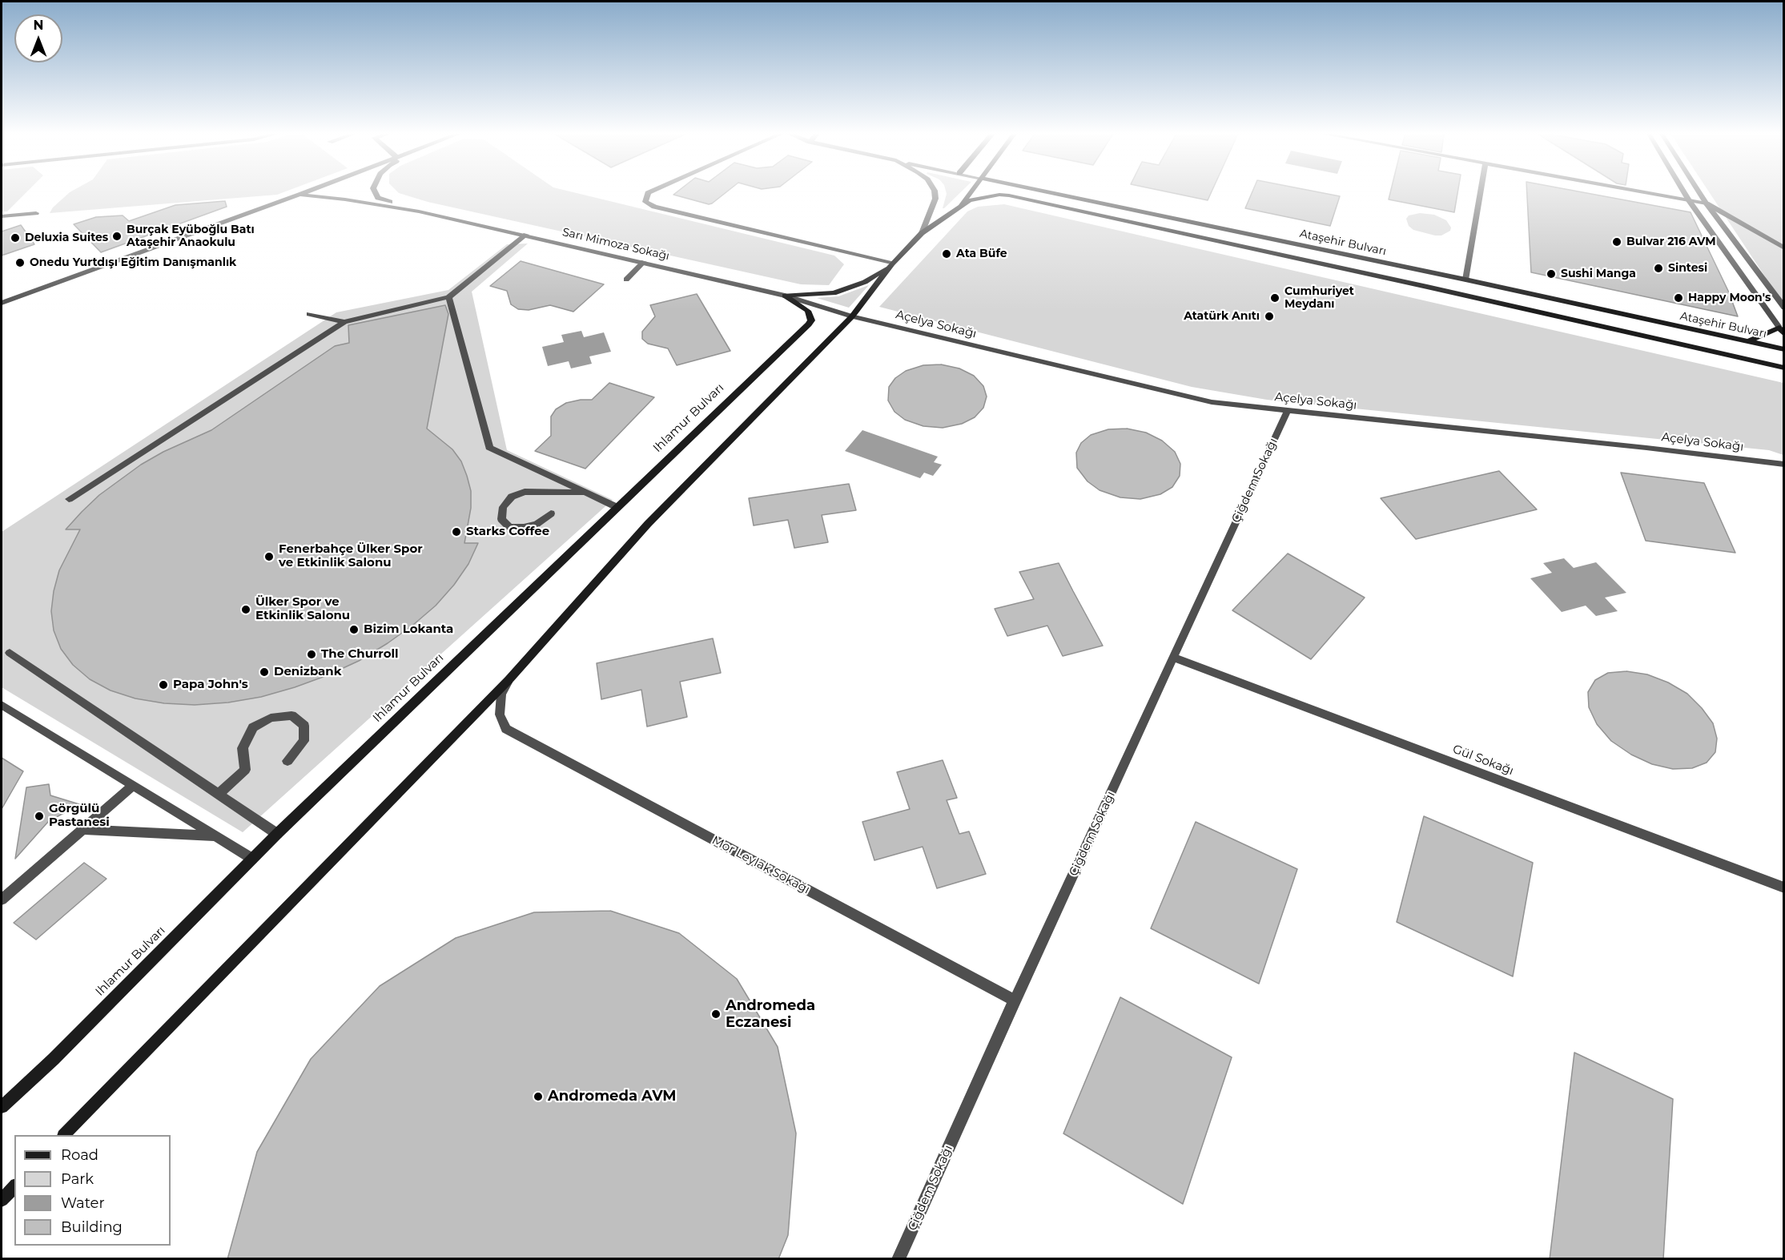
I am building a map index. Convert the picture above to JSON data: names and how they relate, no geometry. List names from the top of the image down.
{
  "streets": {
    "main road": ["Ataşehir Bulvarı", "Ihlamur Bulvarı"],
    "street": [
      "Sarı Mimoza Sokağı",
      "Açelya Sokağı",
      "Çiğdem Sokağı",
      "Gül Sokağı",
      "Mor Leylak Sokağı"
    ]
  },
  "crossings": [
    ["Sarı Mimoza Sokağı", "Açelya Sokağı"],
    ["Sarı Mimoza Sokağı", "Ihlamur Bulvarı"],
    ["Açelya Sokağı", "Çiğdem Sokağı"],
    ["Çiğdem Sokağı", "Gül Sokağı"],
    ["Çiğdem Sokağı", "Mor Leylak Sokağı"]
  ],
  "places": [
    "Burçak Eyüboğlu Batı Ataşehir Anaokulu",
    "Deluxia Suites",
    "Bulvar 216 AVM",
    "Ata Büfe",
    "Onedu Yurtdışı Eğitim Danışmanlık",
    "Sintesi",
    "Sushi Manga",
    "Cumhuriyet Meydanı",
    "Happy Moon's",
    "Atatürk Anıtı",
    "Starks Coffee",
    "Fenerbahçe Ülker Spor ve Etkinlik Salonu",
    "Ülker Spor ve Etkinlik Salonu",
    "Bizim Lokanta",
    "The Churroll",
    "Denizbank",
    "Papa John's",
    "Görgülü Pastanesi",
    "Andromeda Eczanesi",
    "Andromeda AVM"
  ],
  "legend": [
    "Road",
    "Park",
    "Water",
    "Building"
  ],
  "north": "top"
}
